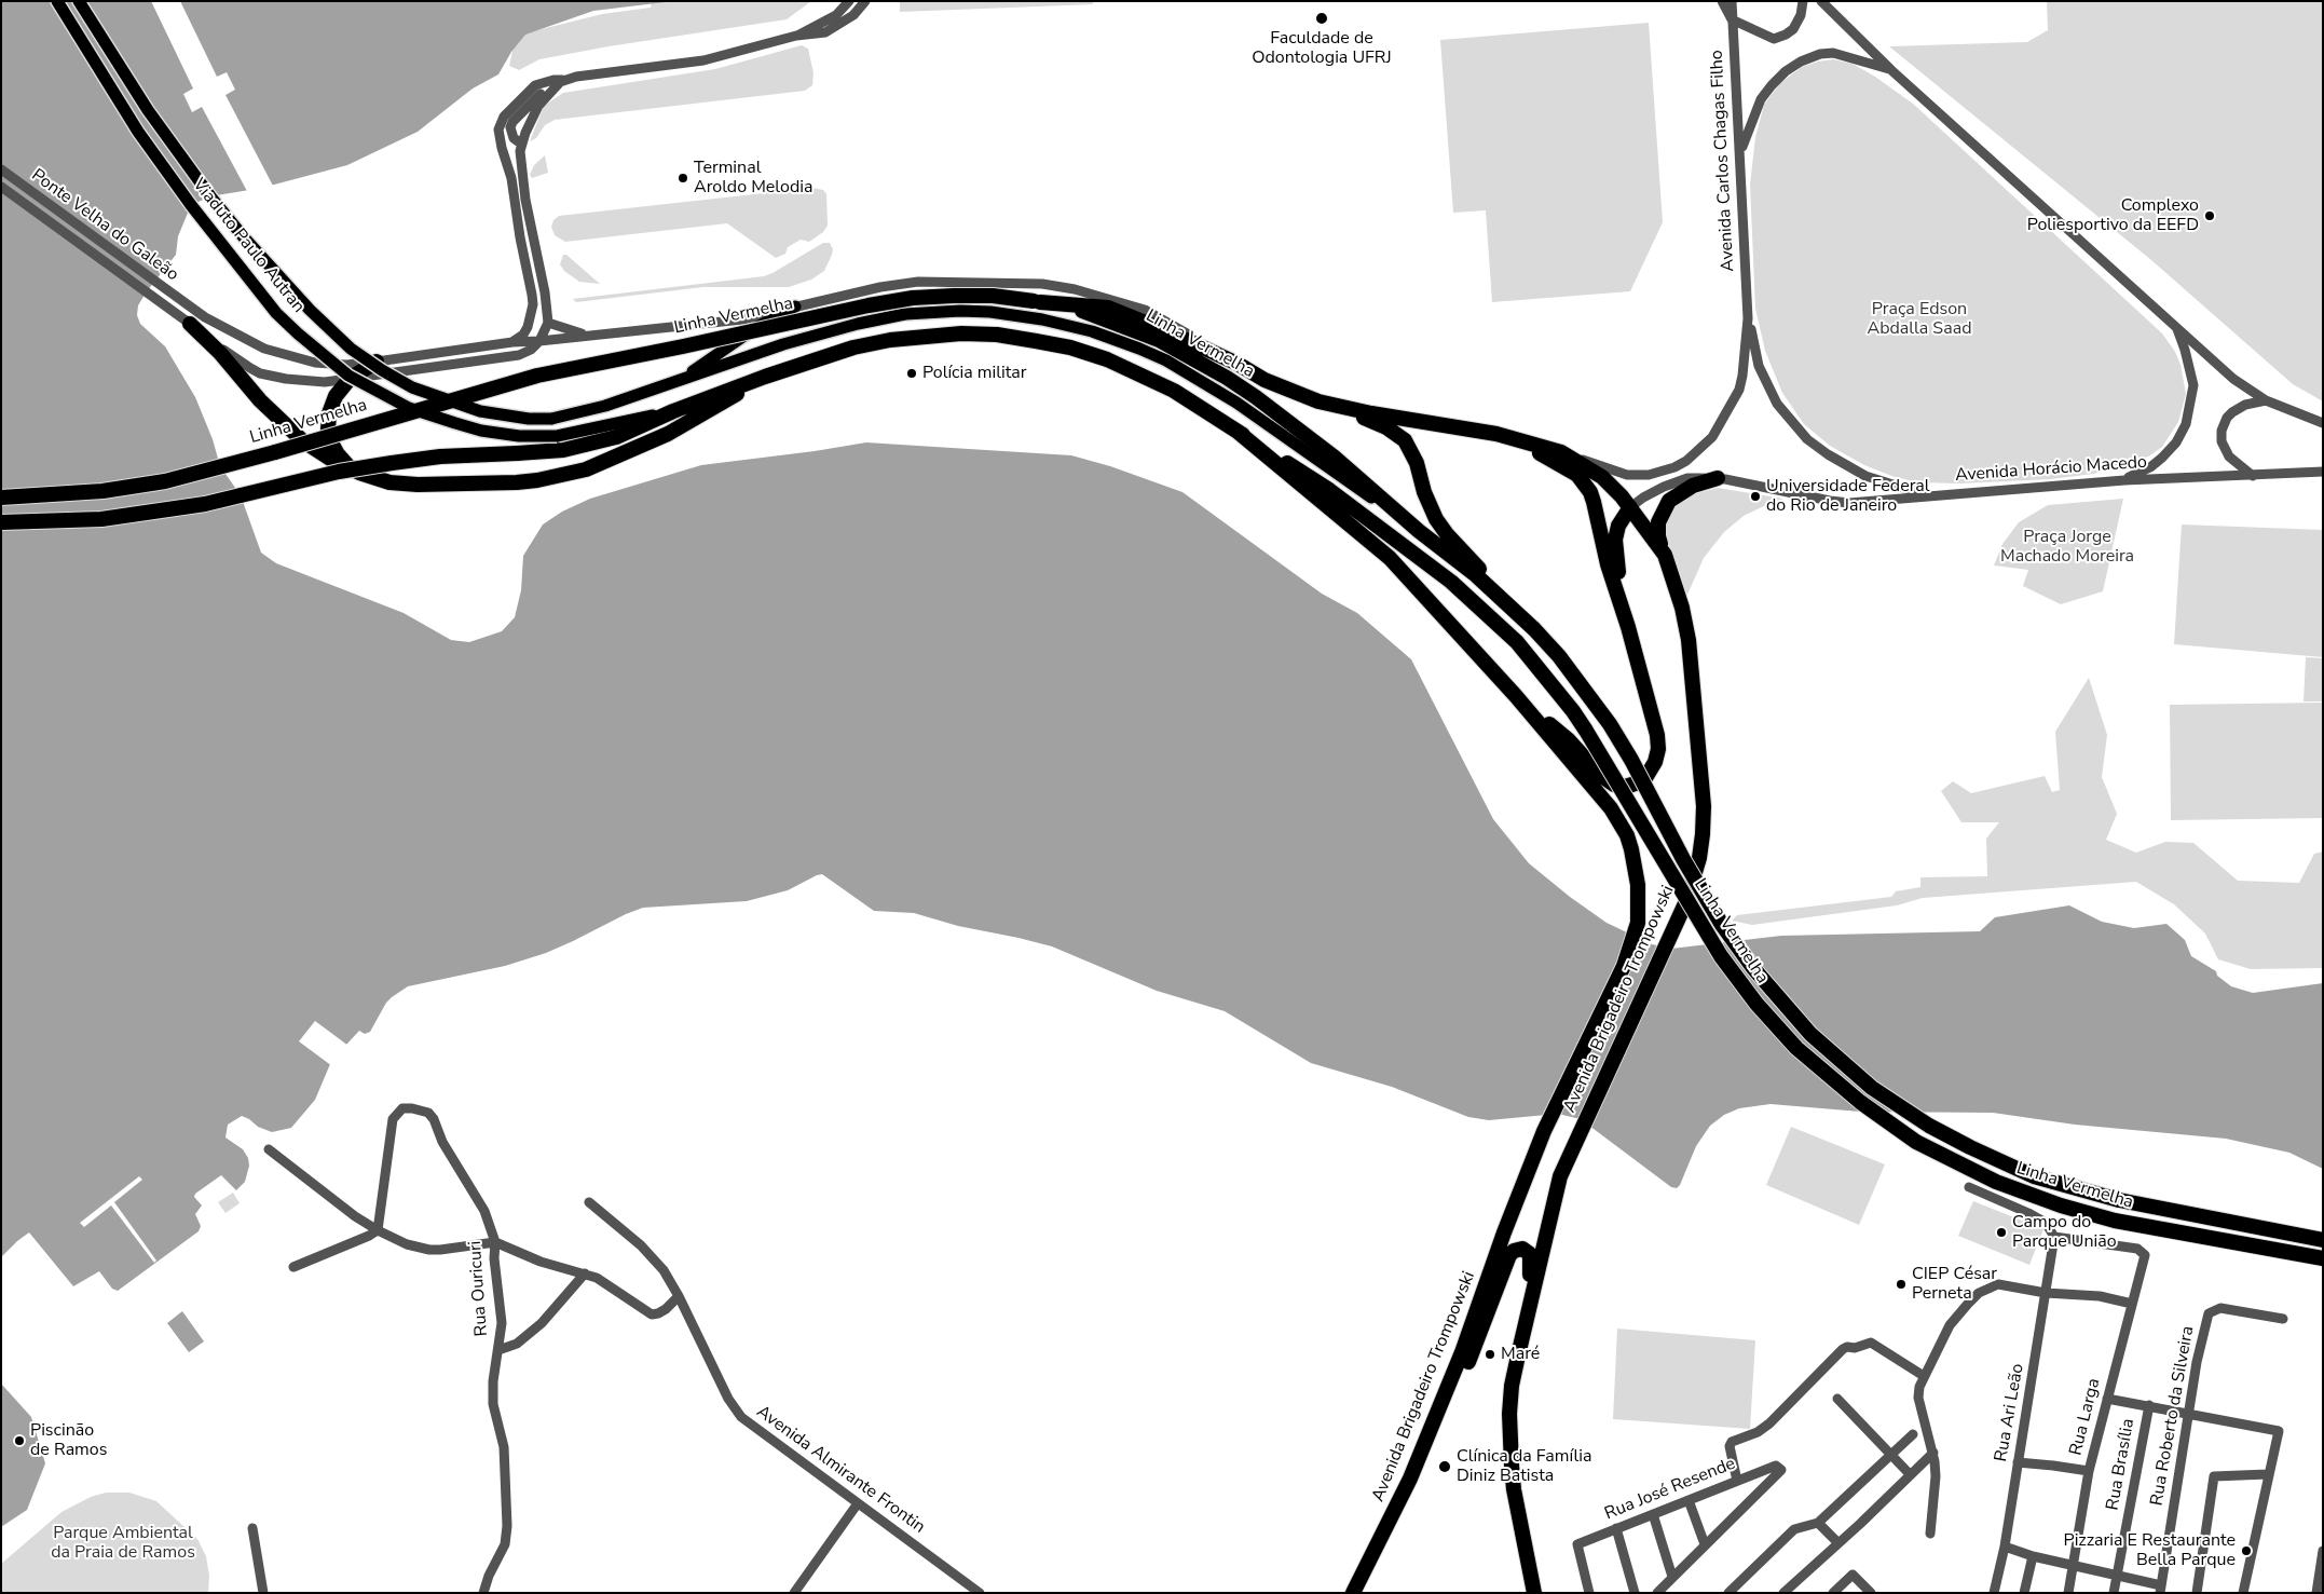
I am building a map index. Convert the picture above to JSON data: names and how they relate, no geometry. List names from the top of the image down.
{
  "streets": {
    "highway": ["Linha Vermelha", "Avenida Brigadeiro Trompowski"],
    "main road": ["Viaduto Paulo Autran"],
    "street": [
      "Avenida Carlos Chagas Filho",
      "Ponte Velha do Galeão",
      "Avenida Horácio Macedo",
      "Rua Ouricuri",
      "Rua Ari Leão",
      "Rua Roberto da Silveira",
      "Rua Larga",
      "Rua Brasília",
      "Avenida Almirante Frontin",
      "Rua José Resende"
    ]
  },
  "crossings": [
    ["Avenida Carlos Chagas Filho", "Avenida Horácio Macedo"],
    ["Avenida Carlos Chagas Filho", "Avenida Brigadeiro Trompowski"],
    ["Ponte Velha do Galeão", "Avenida Brigadeiro Trompowski"],
    ["Viaduto Paulo Autran", "Linha Vermelha"],
    ["Linha Vermelha", "Avenida Brigadeiro Trompowski"],
    ["Avenida Horácio Macedo", "Avenida Brigadeiro Trompowski"],
    ["Rua Ari Leão", "Rua Larga"]
  ],
  "parks": ["Praça Edson Abdalla Saad", "Praça Jorge Machado Moreira", "Parque Ambiental da Praia de Ramos"],
  "places": [
    "Faculdade de Odontologia UFRJ",
    "Terminal Aroldo Melodia",
    "Complexo Poliesportivo da EEFD",
    "Polícia militar",
    "Universidade Federal do Rio de Janeiro",
    "Campo do Parque União",
    "CIEP César Perneta",
    "Maré",
    "Piscinão de Ramos",
    "Clínica da Família Diniz Batista",
    "Pizzaria E Restaurante Bella Parque"
  ]
}
